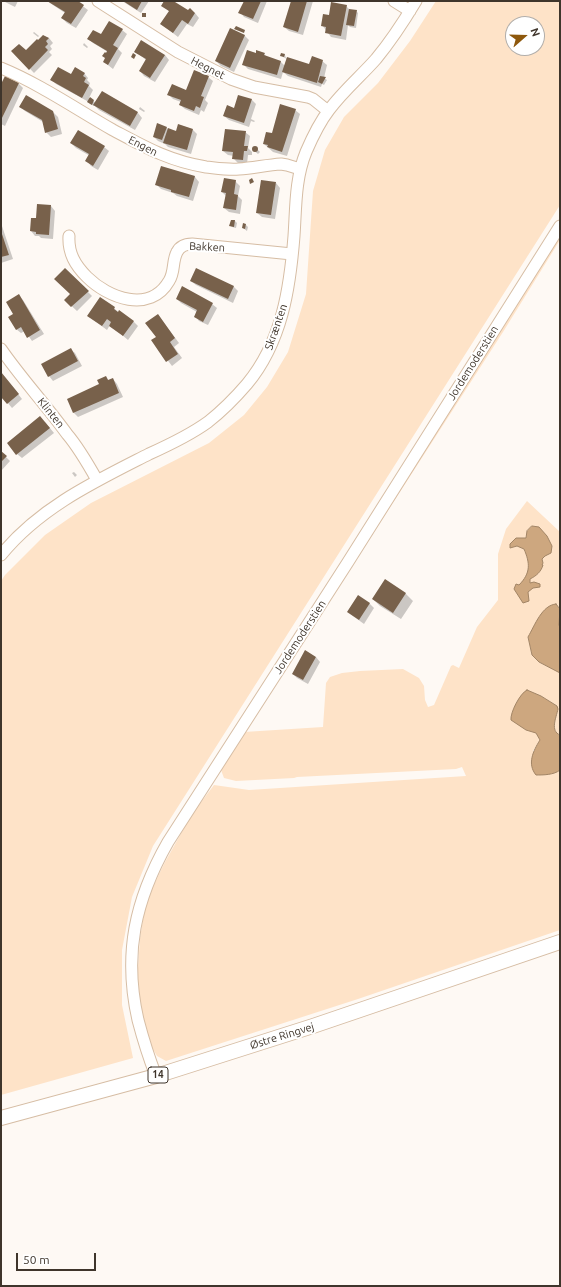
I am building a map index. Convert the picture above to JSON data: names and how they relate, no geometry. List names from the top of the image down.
{
  "streets": {
    "main road": ["Østre Ringvej", "14"],
    "street": [
      "Hegnet",
      "Engen",
      "Bakken",
      "Skrænten",
      "Jordemoderstien",
      "Klinten"
    ]
  },
  "crossings": [
    ["Hegnet", "Skrænten"],
    ["Engen", "Skrænten"],
    ["Bakken", "Skrænten"],
    ["Skrænten", "Klinten"],
    ["Jordemoderstien", "Østre Ringvej"]
  ],
  "scale_bar": "50 m",
  "north": "right"
}
